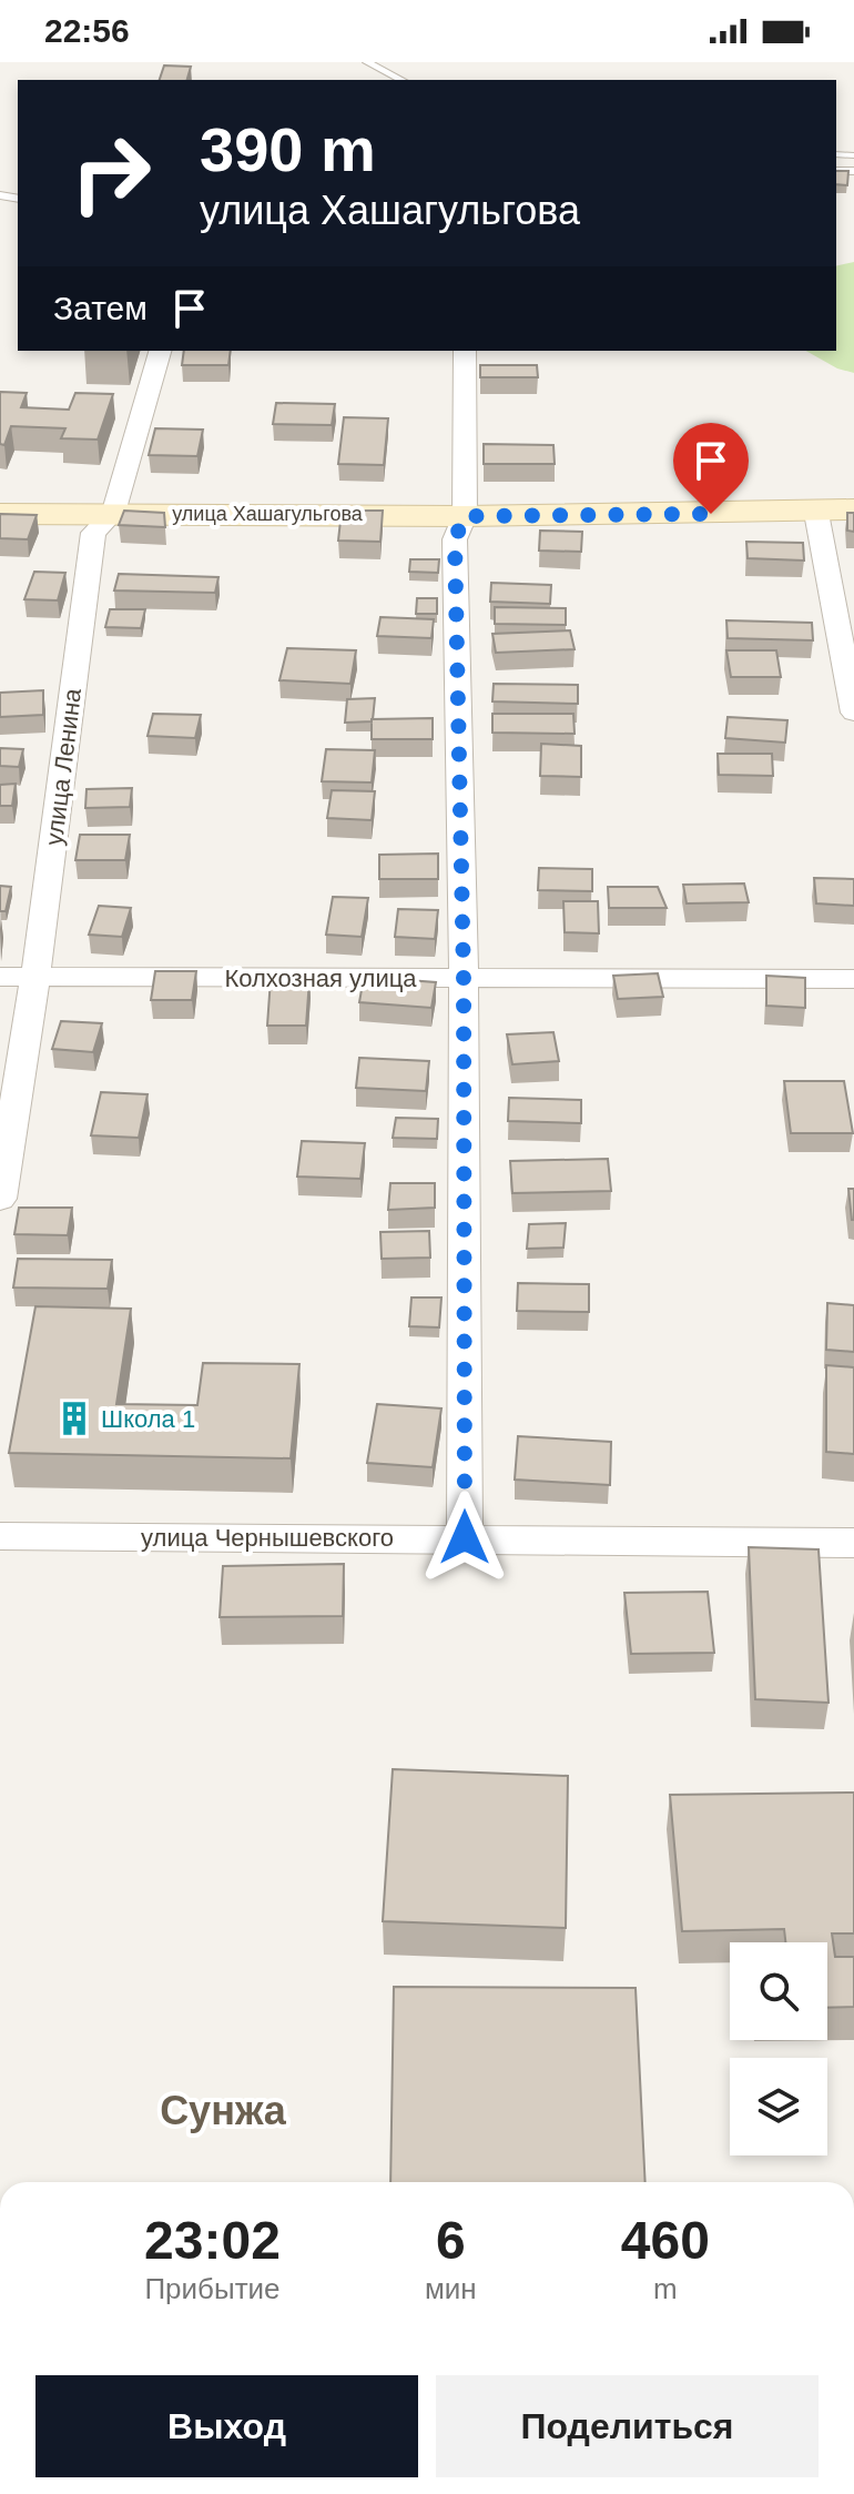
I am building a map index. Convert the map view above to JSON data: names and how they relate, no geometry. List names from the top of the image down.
{
  "streets": {
    "main road": ["улица Хашагульгова"],
    "street": ["улица Ленина", "Колхозная улица", "улица Чернышевского"]
  },
  "crossings": [
    ["улица Хашагульгова", "улица Ленина"],
    ["улица Ленина", "Колхозная улица"]
  ],
  "districts": ["Сунжа"],
  "places": {
    "building": ["Школа 1"]
  },
  "page": {
    "status": "22:56",
    "turn": ["390 m", "улица Хашагульгова"],
    "then": "Затем",
    "eta": [
      "23:02",
      "Прибытие",
      "6",
      "мин",
      "460",
      "m"
    ],
    "buttons": ["Выход", "Поделиться"]
  }
}
